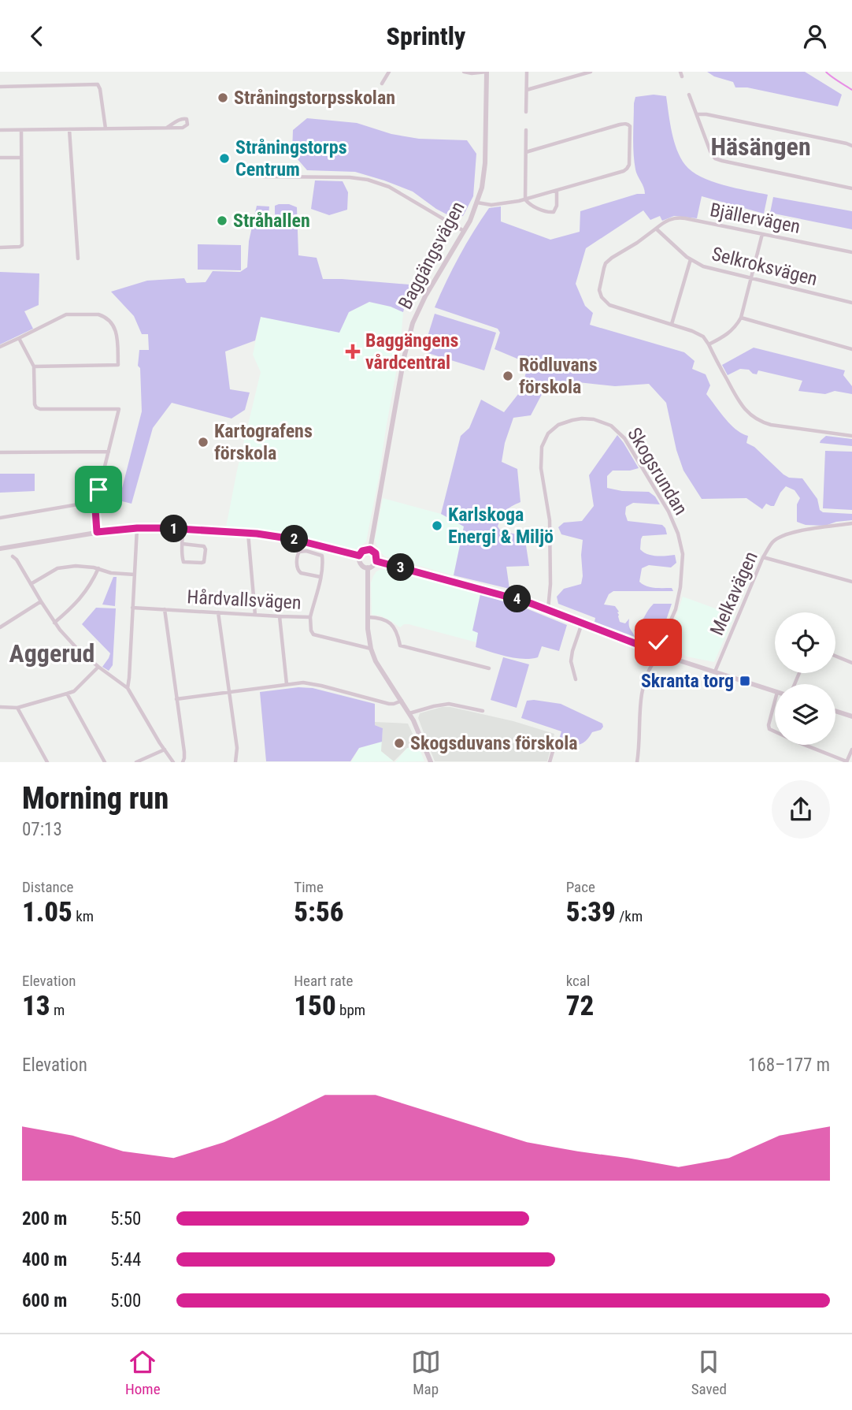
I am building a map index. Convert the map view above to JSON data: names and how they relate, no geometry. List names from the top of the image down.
{
  "streets": {
    "street": [
      "Bjällervägen",
      "Baggängsvägen",
      "Selkroksvägen",
      "Skogsrundan",
      "Melkavägen",
      "Hårdvallsvägen"
    ]
  },
  "crossings": [
    ["Bjällervägen", "Selkroksvägen"]
  ],
  "districts": ["Häsängen", "Aggerud"],
  "places": {
    "other": [
      "Stråningstorpsskolan",
      "Stråningstorps Centrum",
      "Stråhallen",
      "Rödluvans förskola",
      "Kartografens förskola",
      "Karlskoga Energi & Miljö",
      "Skogsduvans förskola"
    ],
    "health": ["Baggängens vårdcentral"],
    "transit": ["Skranta torg"]
  },
  "page": {
    "header": "Sprintly",
    "pins": [
      "1",
      "2",
      "3",
      "4"
    ],
    "heading": ["Morning run", "07:13"],
    "stats": [
      ["Distance", "1.05 km"],
      ["Time", "5:56"],
      ["Pace", "5:39 /km"],
      ["Elevation", "13 m"],
      ["Heart rate", "150 bpm"],
      ["kcal", "72"]
    ],
    "chart": ["Elevation", "168–177 m"],
    "list": [
      {
        "name": "200 m",
        "note": "5:50"
      },
      {
        "name": "400 m",
        "note": "5:44"
      },
      {
        "name": "600 m",
        "note": "5:00"
      }
    ],
    "tabs": ["Home", "Map", "Saved"]
  }
}
